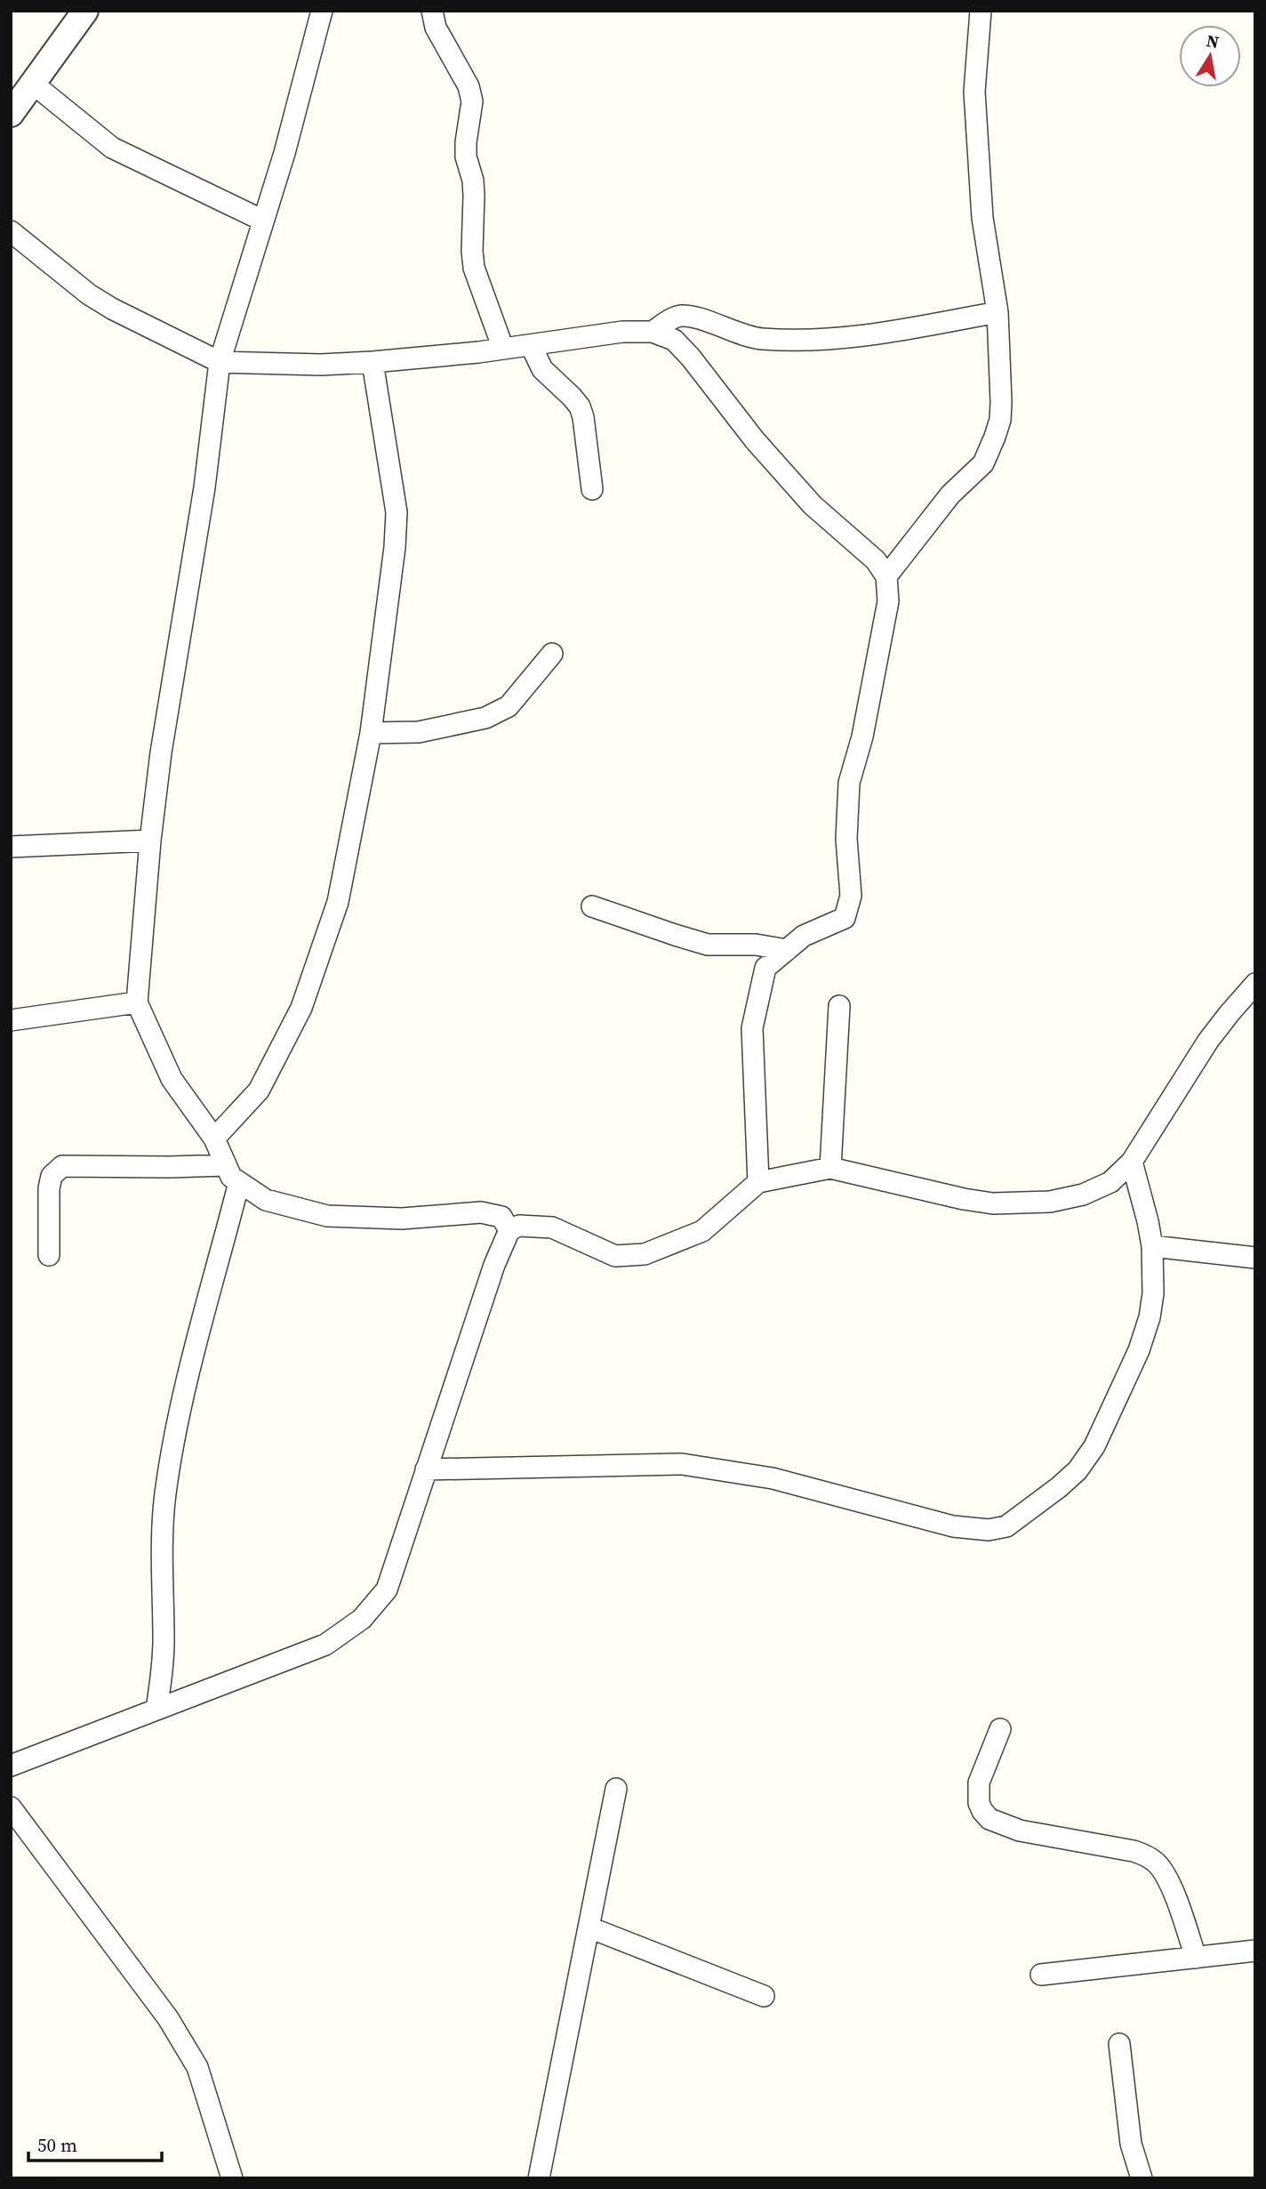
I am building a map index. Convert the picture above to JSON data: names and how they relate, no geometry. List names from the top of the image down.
{
  "scale_bar": "50 m",
  "north": "top"
}
